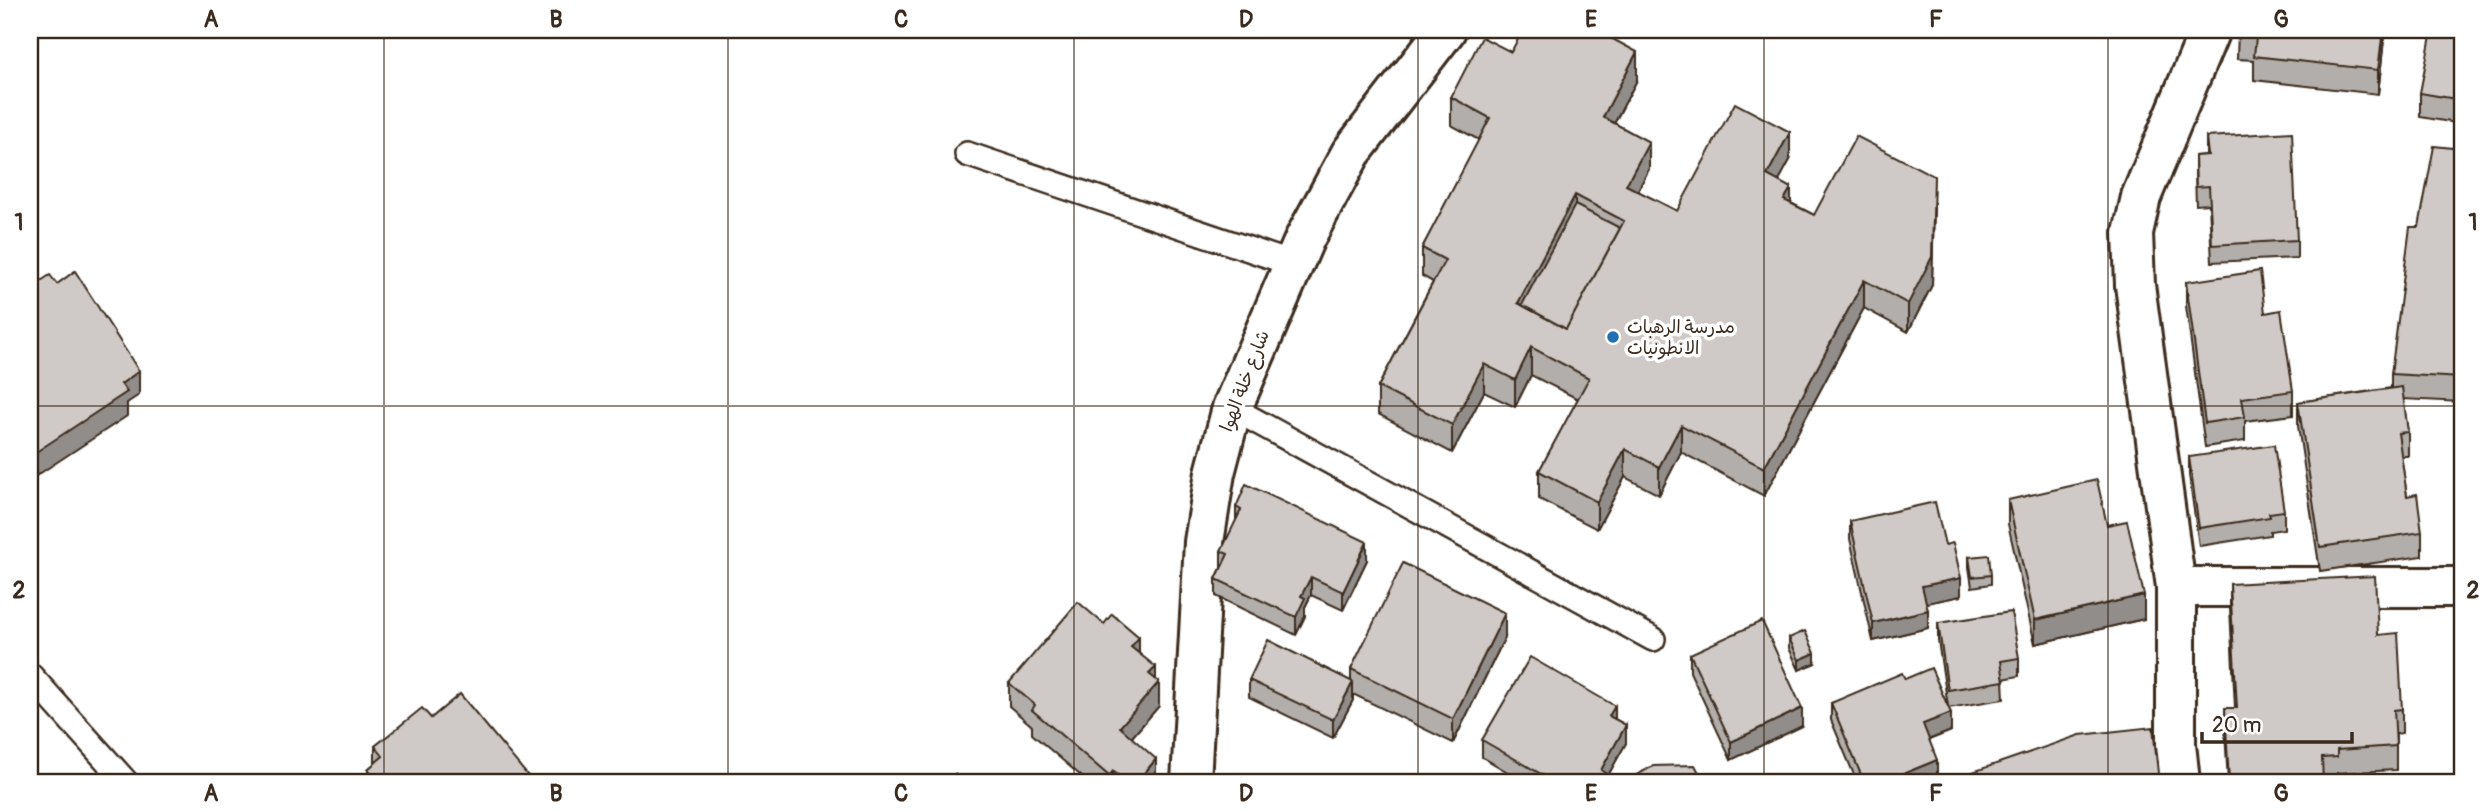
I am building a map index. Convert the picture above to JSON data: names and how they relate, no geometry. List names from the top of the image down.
{
  "streets": {
    "street": ["شارع خلة الهوا"]
  },
  "places": ["مدرسة الرهبات الانطونيات"],
  "scale_bar": "20 m",
  "grid": {
    "columns": [
      "A",
      "B",
      "C",
      "D",
      "E",
      "F",
      "G"
    ],
    "rows": ["1", "2"]
  }
}
